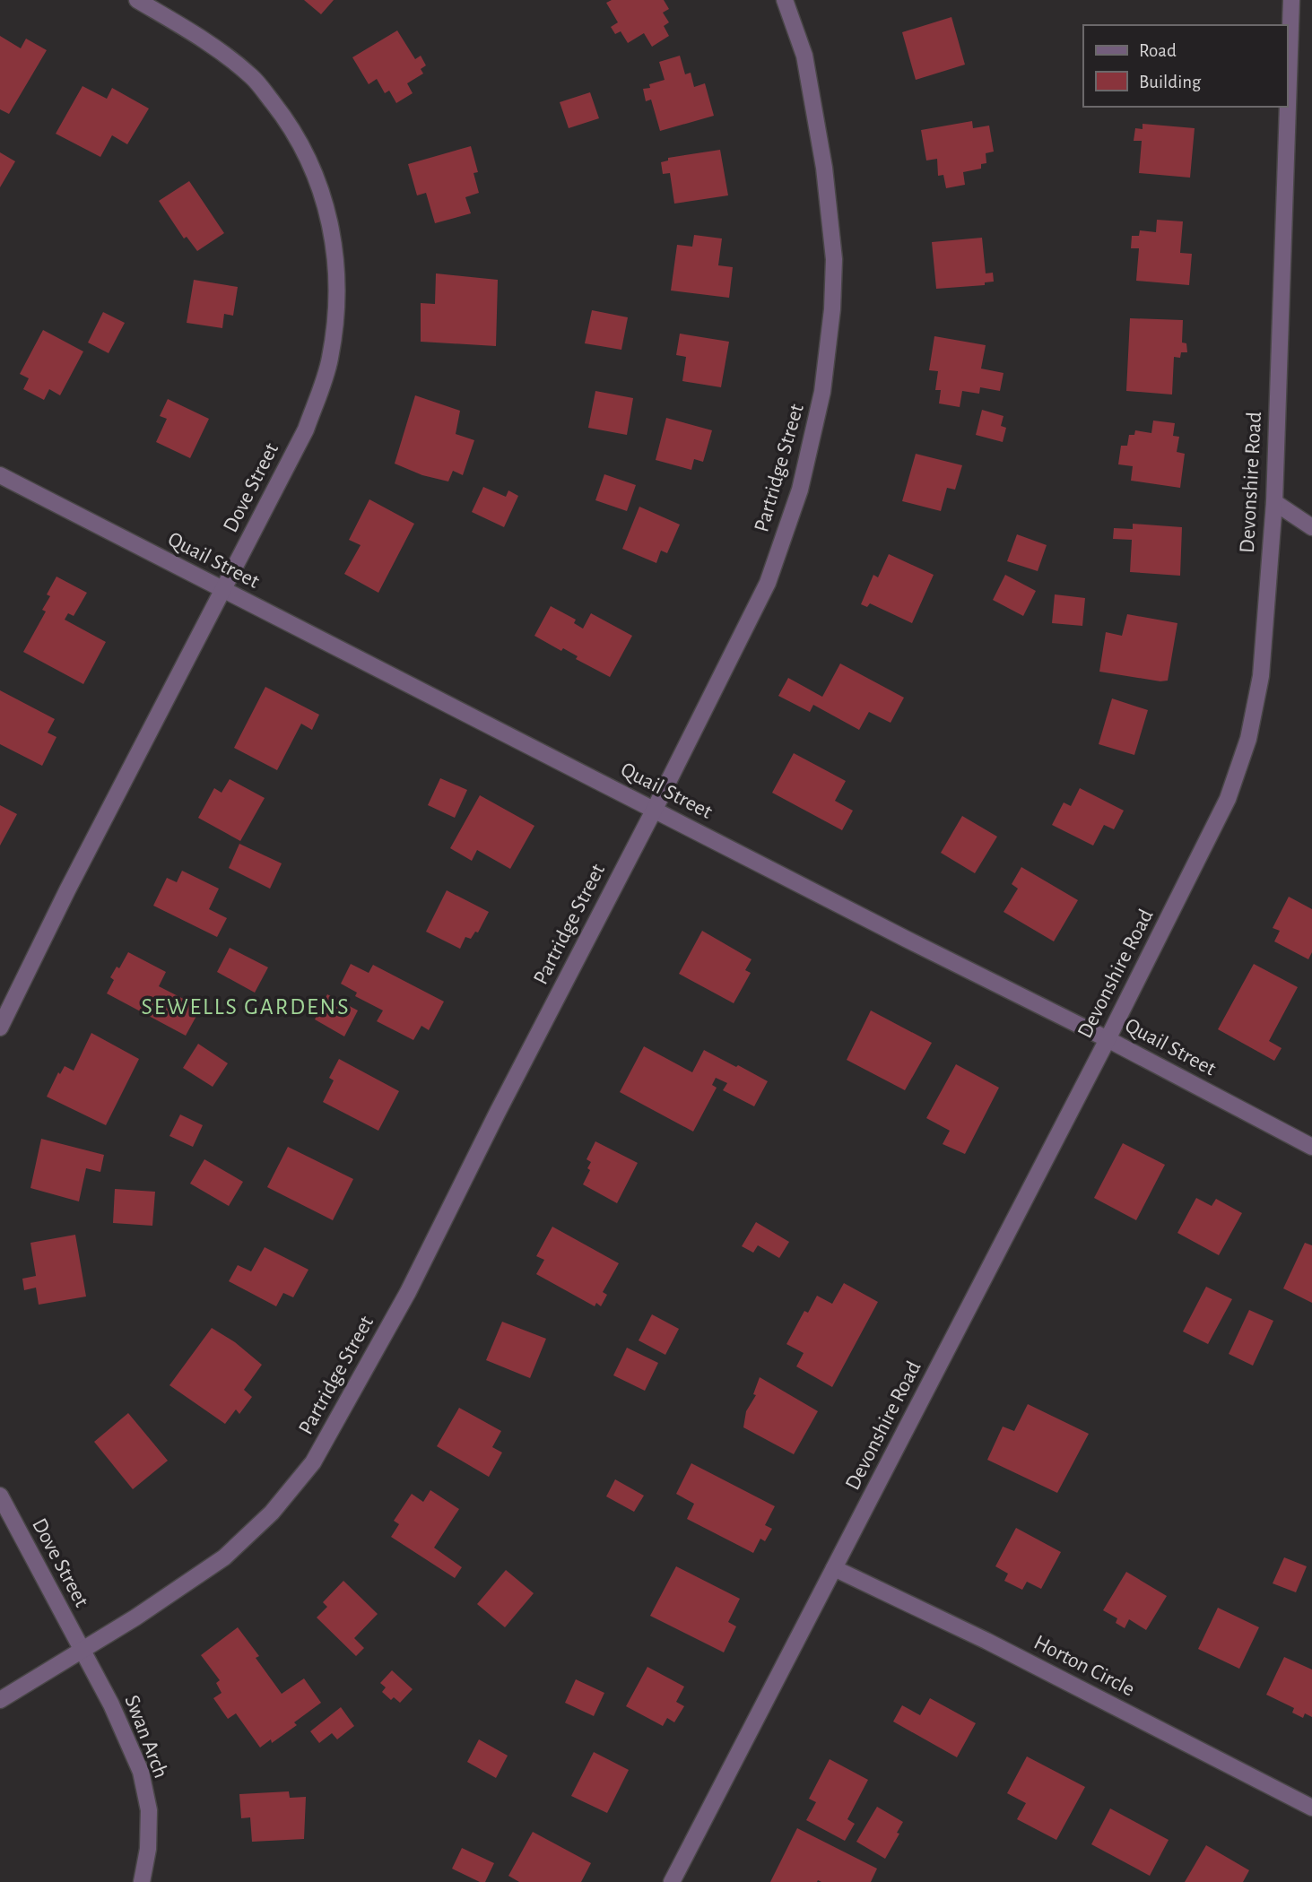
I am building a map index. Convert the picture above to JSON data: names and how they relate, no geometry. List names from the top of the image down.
{
  "streets": {
    "street": [
      "Partridge Street",
      "Devonshire Road",
      "Dove Street",
      "Quail Street",
      "Horton Circle",
      "Swan Arch"
    ]
  },
  "crossings": [
    ["Partridge Street", "Dove Street"],
    ["Partridge Street", "Quail Street"],
    ["Partridge Street", "Swan Arch"],
    ["Devonshire Road", "Quail Street"],
    ["Devonshire Road", "Horton Circle"],
    ["Dove Street", "Quail Street"],
    ["Dove Street", "Swan Arch"]
  ],
  "districts": ["SEWELLS GARDENS"],
  "legend": ["Road", "Building"]
}
